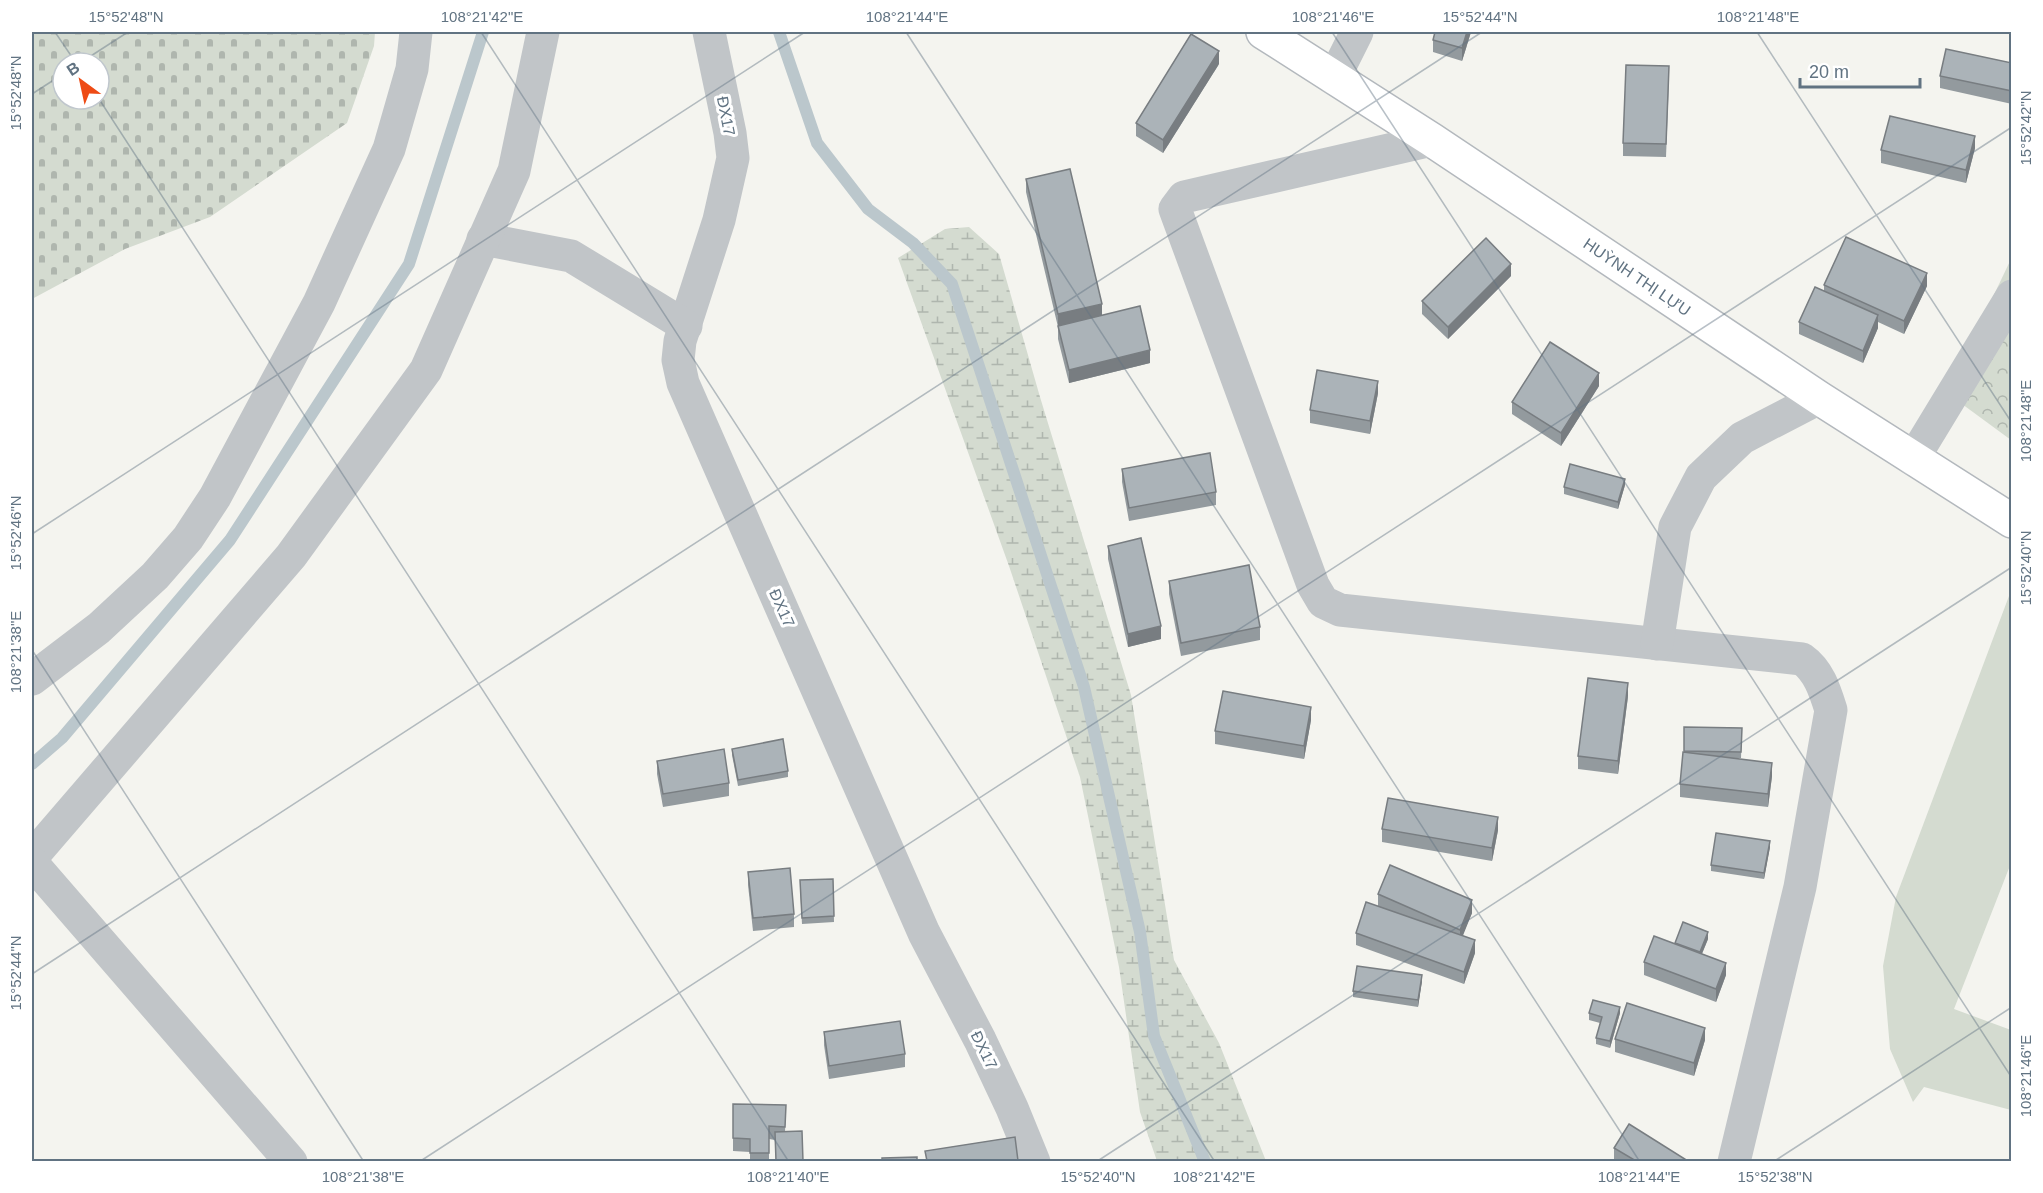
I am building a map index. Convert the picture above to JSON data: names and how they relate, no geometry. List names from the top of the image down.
{
  "streets": {
    "street": ["ĐX17", "HUỲNH THỊ LỰU"]
  },
  "scale_bar": "20 m",
  "north": "top left",
  "coordinates": [
    "15°52'48\"N",
    "108°21'42\"E",
    "108°21'44\"E",
    "108°21'46\"E",
    "15°52'44\"N",
    "108°21'48\"E",
    "15°52'42\"N",
    "15°52'46\"N",
    "15°52'40\"N",
    "108°21'38\"E",
    "108°21'40\"E",
    "15°52'38\"N"
  ]
}
